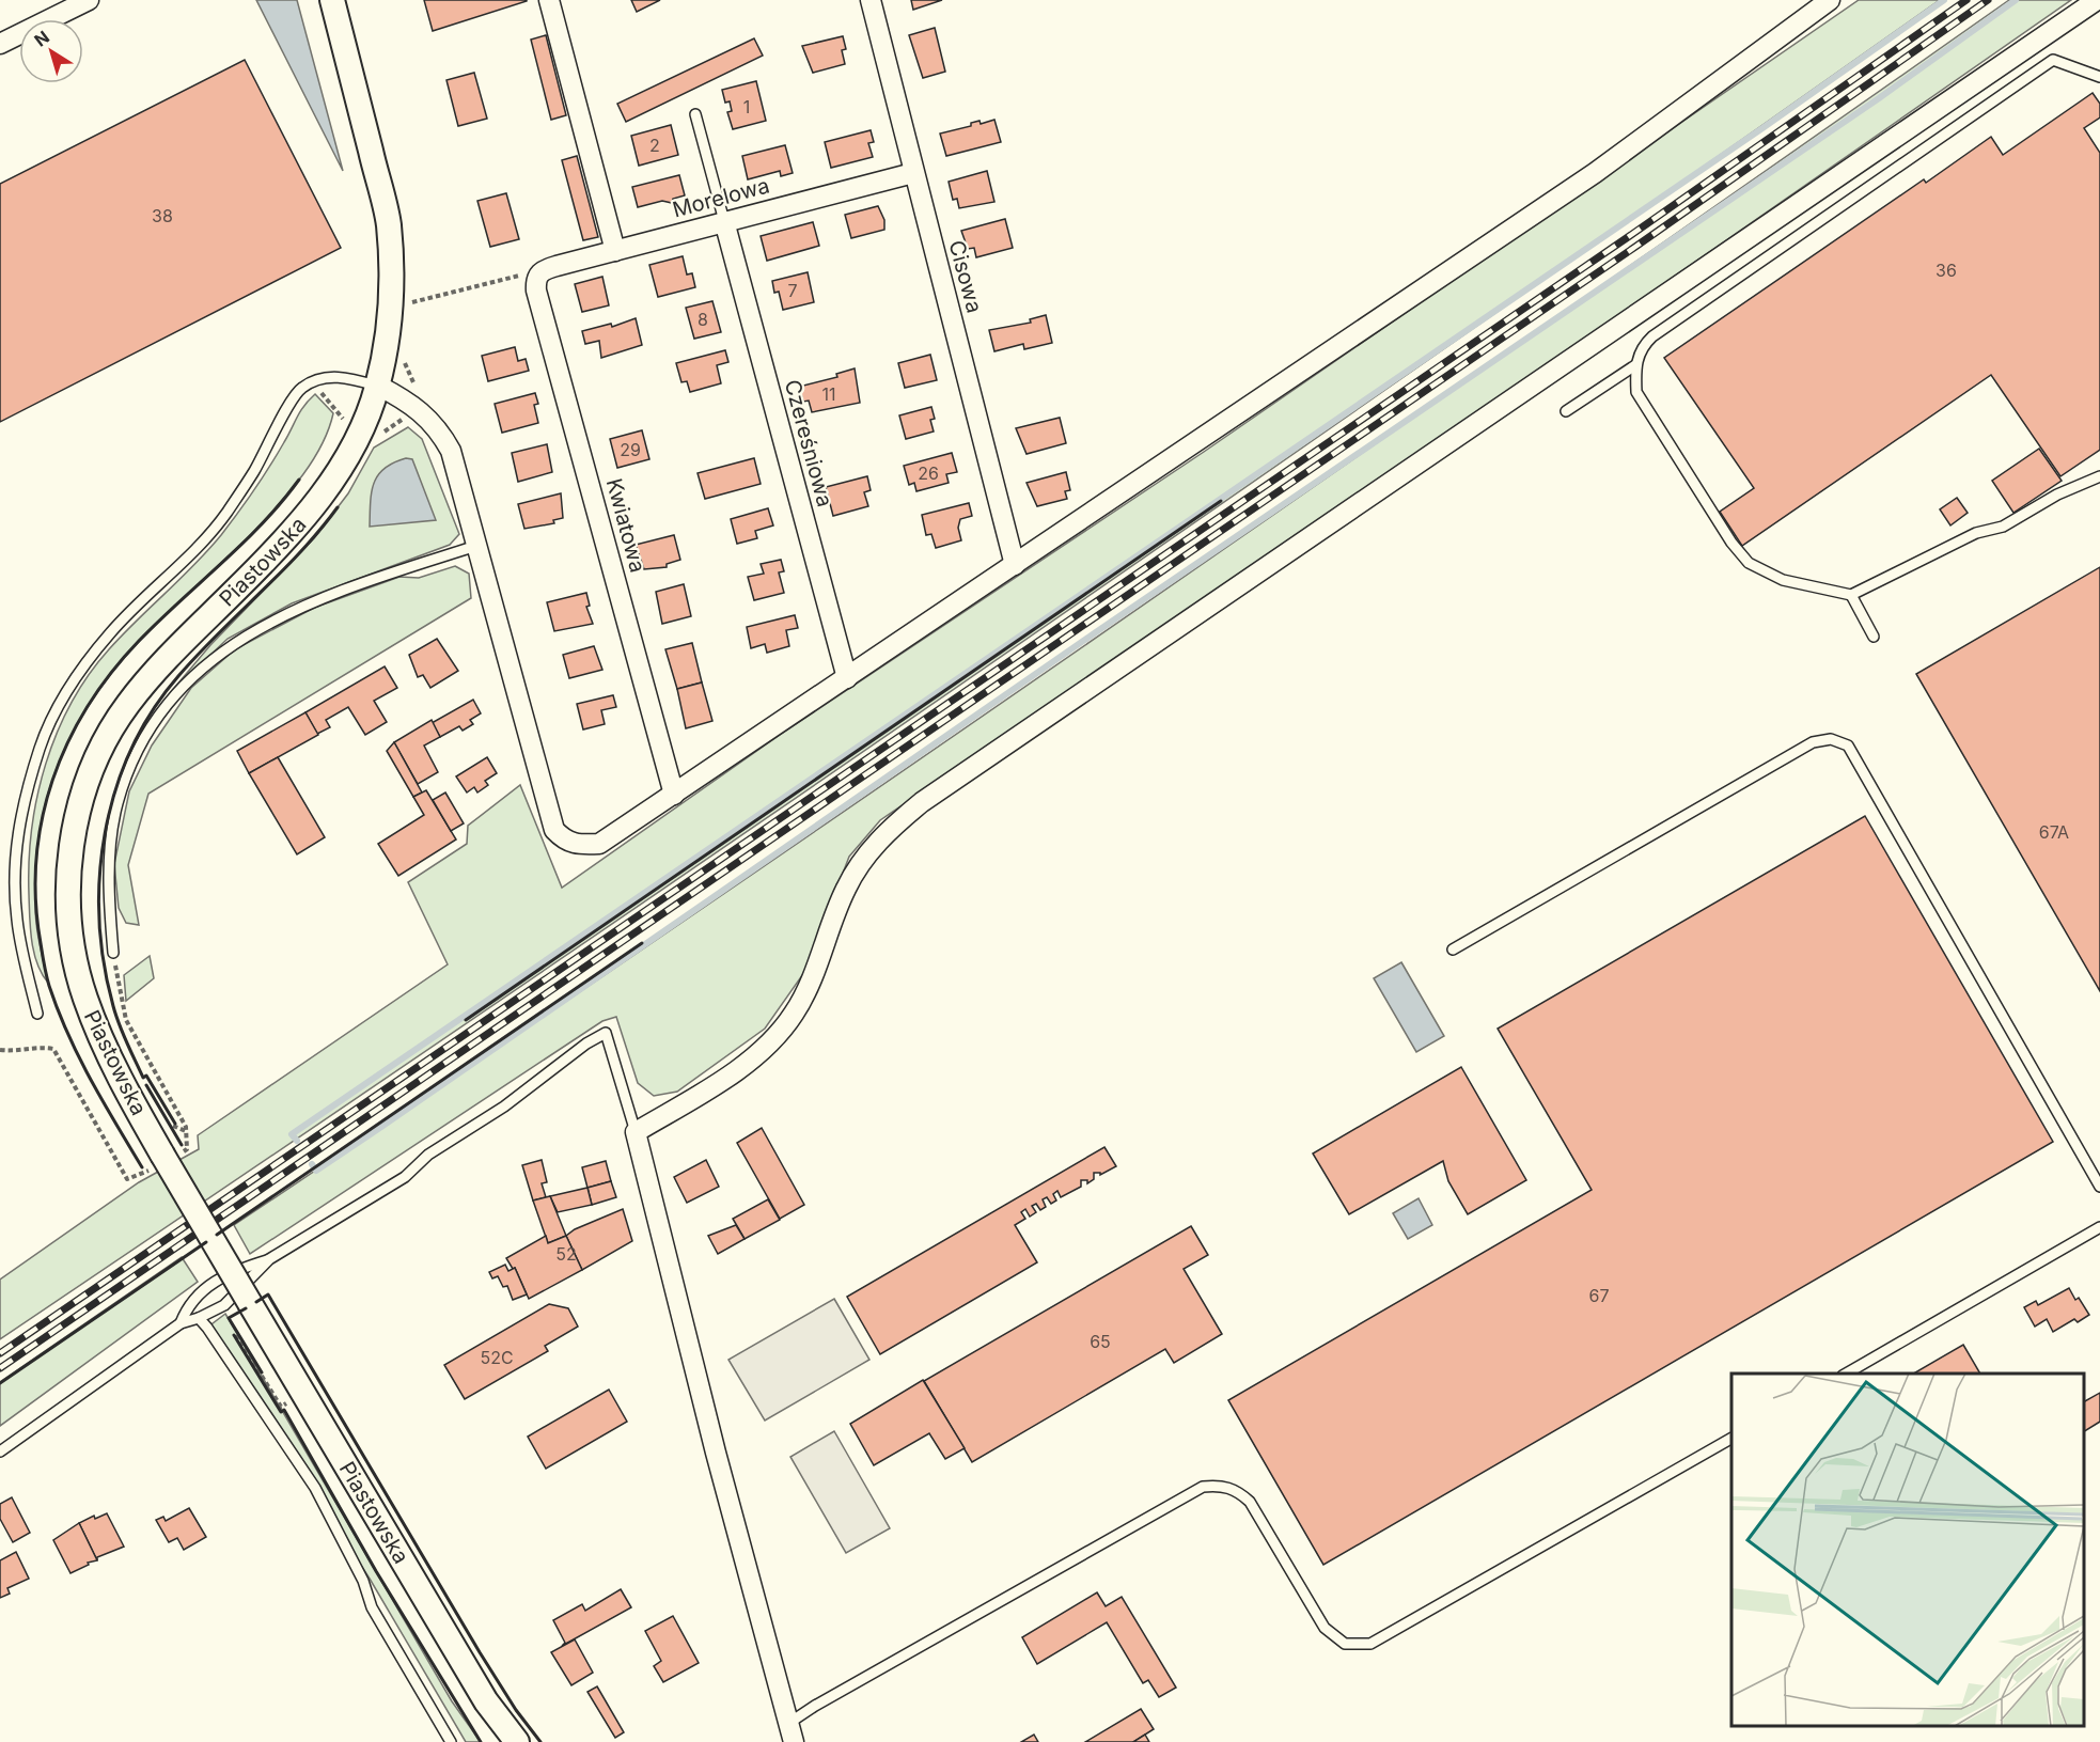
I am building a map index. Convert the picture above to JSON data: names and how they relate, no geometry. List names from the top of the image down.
{
  "streets": {
    "street": [
      "Morelowa",
      "Cisowa",
      "Czereśniowa",
      "Kwiatowa",
      "Piastowska"
    ]
  },
  "crossings": [
    ["Morelowa", "Cisowa"],
    ["Morelowa", "Czereśniowa"],
    ["Morelowa", "Kwiatowa"]
  ],
  "house_numbers": [
    "1",
    "2",
    "38",
    "36",
    "7",
    "8",
    "11",
    "29",
    "26",
    "67A",
    "52",
    "67",
    "65",
    "52C"
  ],
  "north": "top left"
}
